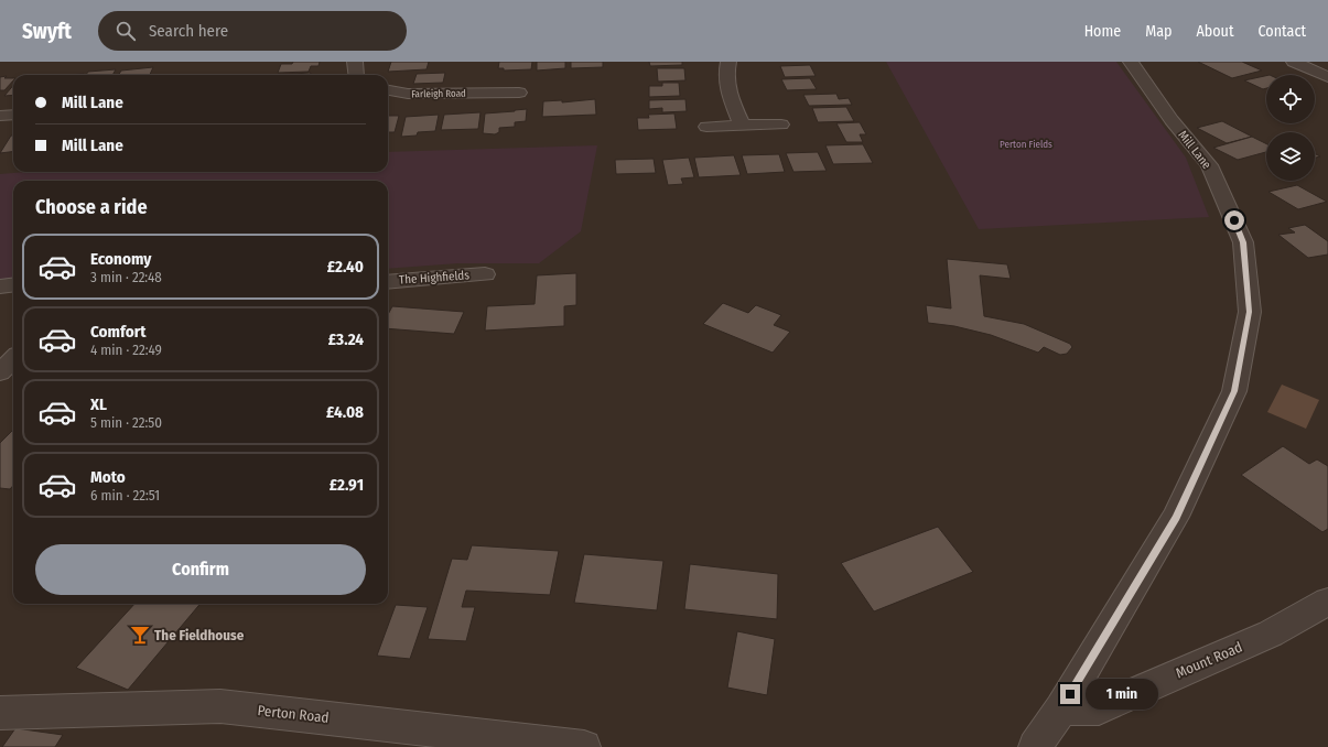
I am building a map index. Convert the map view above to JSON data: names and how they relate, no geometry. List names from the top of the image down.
{
  "streets": {
    "street": [
      "Farleigh Road",
      "Mill Lane",
      "The Highfields",
      "Mount Road",
      "Perton Road"
    ]
  },
  "crossings": [
    ["Mill Lane", "Mount Road"]
  ],
  "parks": ["Perton Fields"],
  "places": {
    "bar": ["The Fieldhouse"]
  },
  "page": {
    "header": "Swyft",
    "search": "Search here",
    "nav": [
      "Home",
      "Map",
      "About",
      "Contact"
    ],
    "banner": ["Mill Lane", "Mill Lane"],
    "heading": "Choose a ride",
    "list": [
      {
        "name": "Economy",
        "note": "3 min · 22:48",
        "value": "£2.40"
      },
      {
        "name": "Comfort",
        "note": "4 min · 22:49",
        "value": "£3.24"
      },
      {
        "name": "XL",
        "note": "5 min · 22:50",
        "value": "£4.08"
      },
      {
        "name": "Moto",
        "note": "6 min · 22:51",
        "value": "£2.91"
      }
    ],
    "buttons": "Confirm",
    "bubble": "1 min"
  }
}
